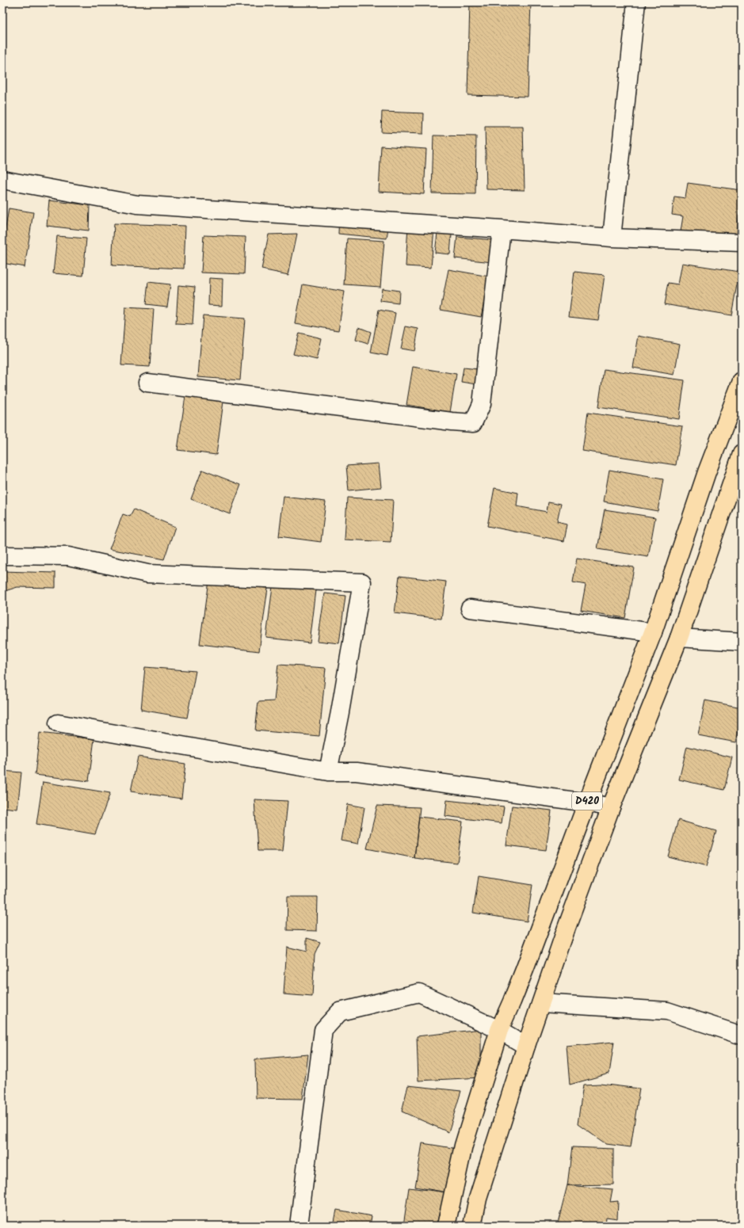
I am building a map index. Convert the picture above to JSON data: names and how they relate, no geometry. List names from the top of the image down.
{
  "streets": {
    "highway": ["D420"]
  }
}
